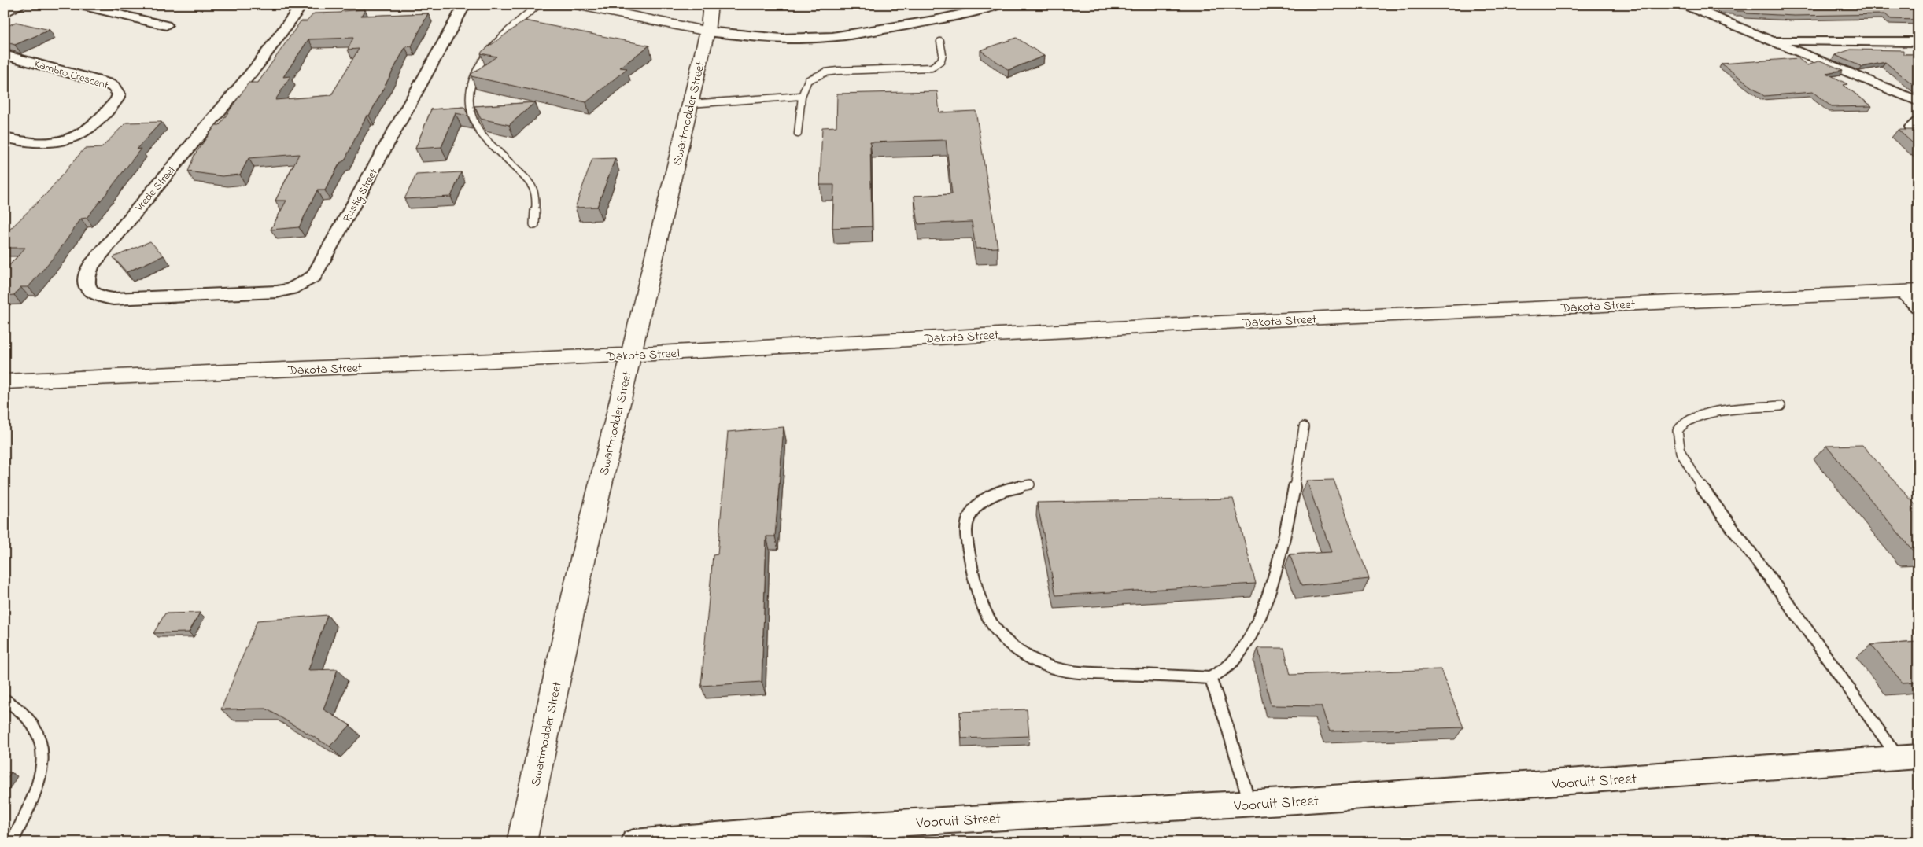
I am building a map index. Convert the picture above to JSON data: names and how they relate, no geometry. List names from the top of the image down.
{
  "streets": {
    "street": [
      "Kambro Crescent",
      "Swartmodder Street",
      "Vrede Street",
      "Rustig Street",
      "Dakota Street",
      "Vooruit Street"
    ]
  },
  "crossings": [
    ["Swartmodder Street", "Dakota Street"],
    ["Vrede Street", "Rustig Street"]
  ]
}
